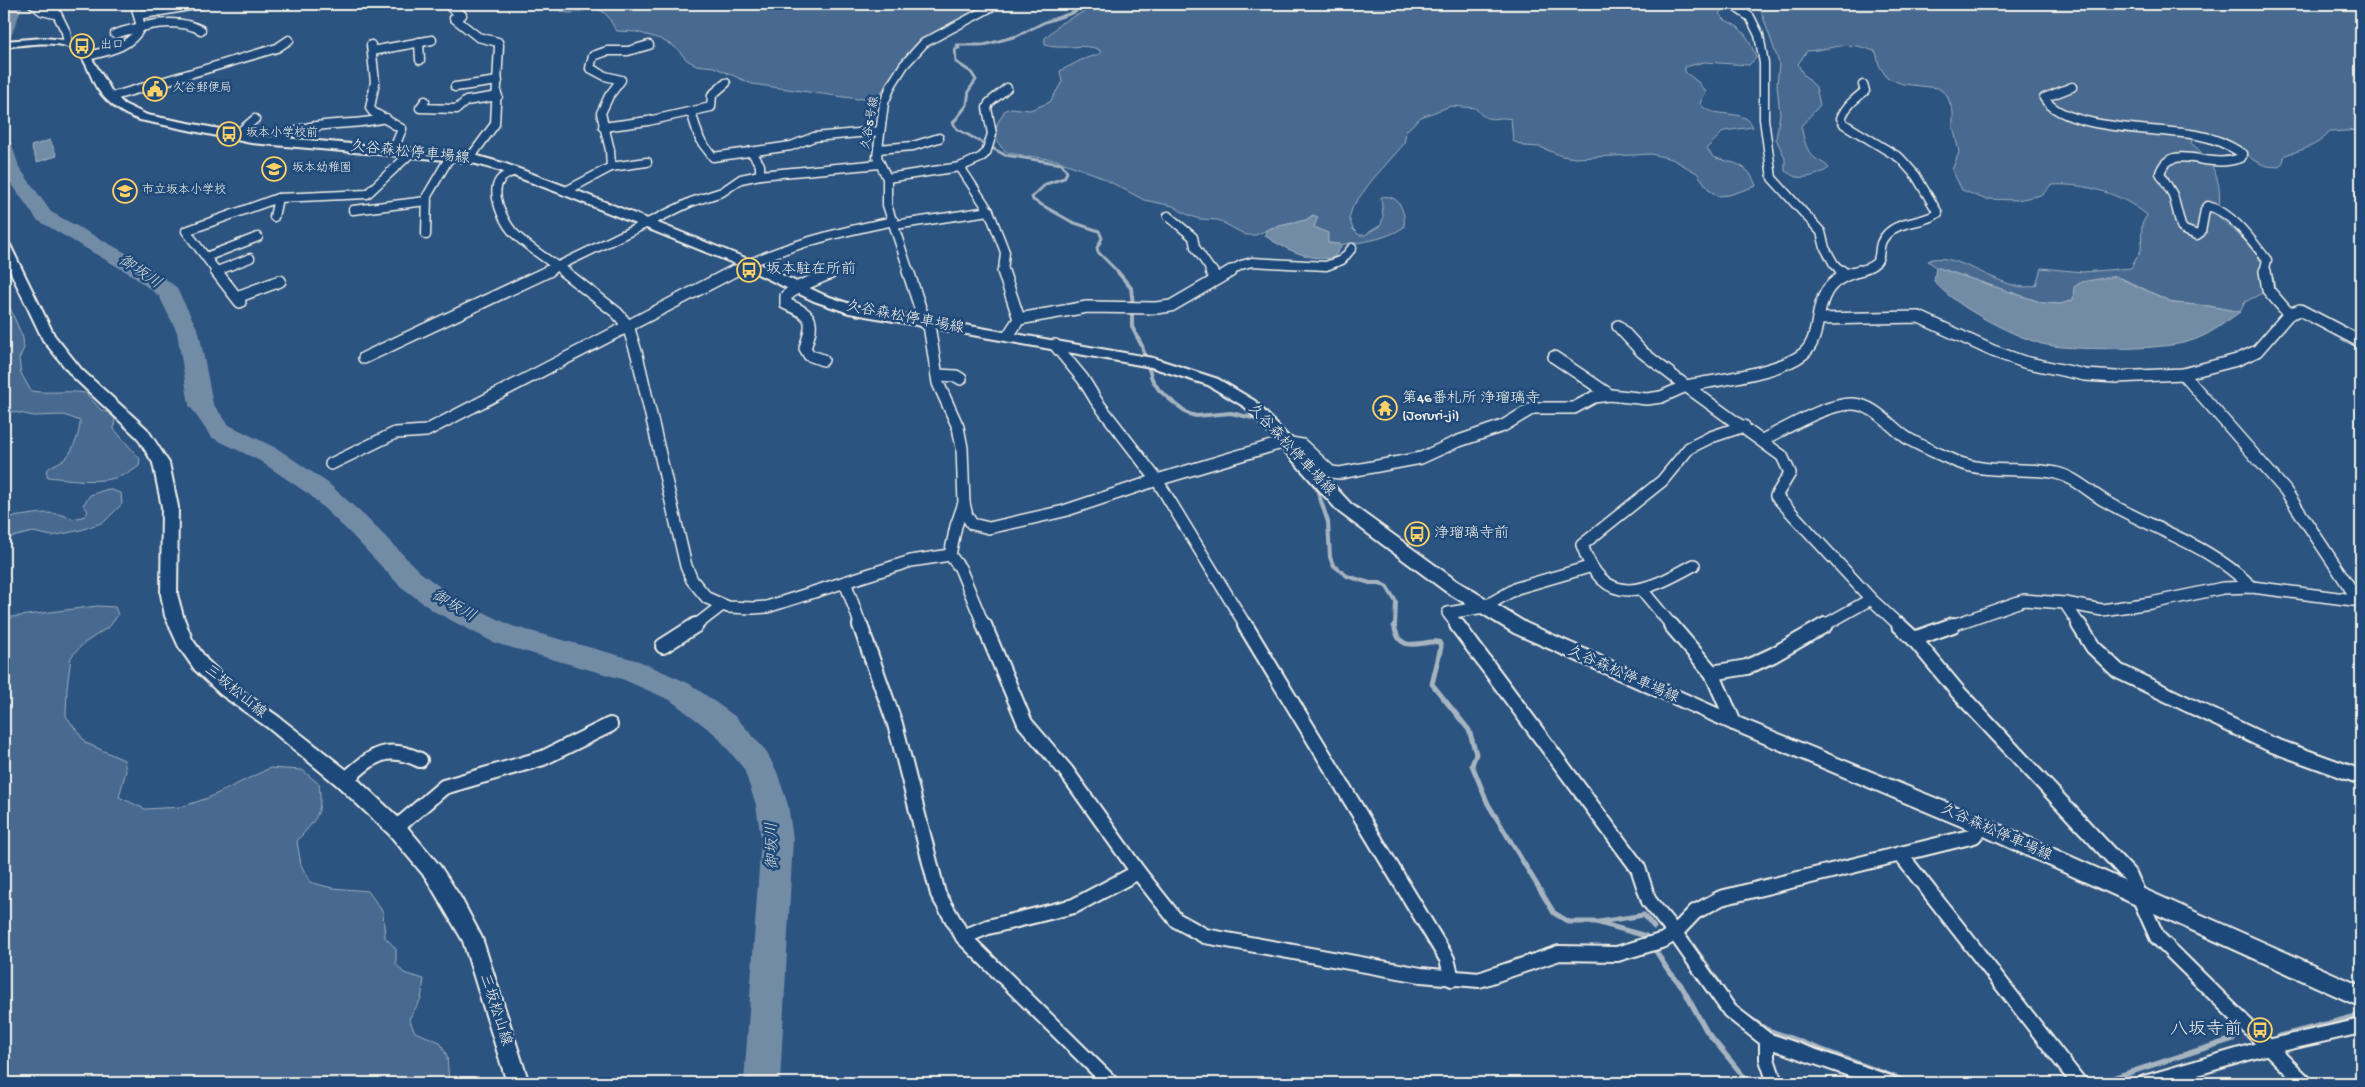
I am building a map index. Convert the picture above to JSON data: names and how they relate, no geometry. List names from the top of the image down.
{
  "streets": {
    "main road": ["久谷森松停車場線", "三坂松山線"],
    "street": ["久谷5号線"]
  },
  "crossings": [
    ["久谷5号線", "久谷森松停車場線"]
  ],
  "water": ["御坂川"],
  "places": {
    "bus stop": [
      "出口",
      "坂本小学校前",
      "坂本駐在所前",
      "浄瑠璃寺前",
      "八坂寺前"
    ],
    "public building": ["久谷郵便局"],
    "school or university": ["坂本幼稚園", "市立坂本小学校"],
    "temple": ["第46番札所 浄瑠璃寺 (Joruri-ji)"]
  }
}
